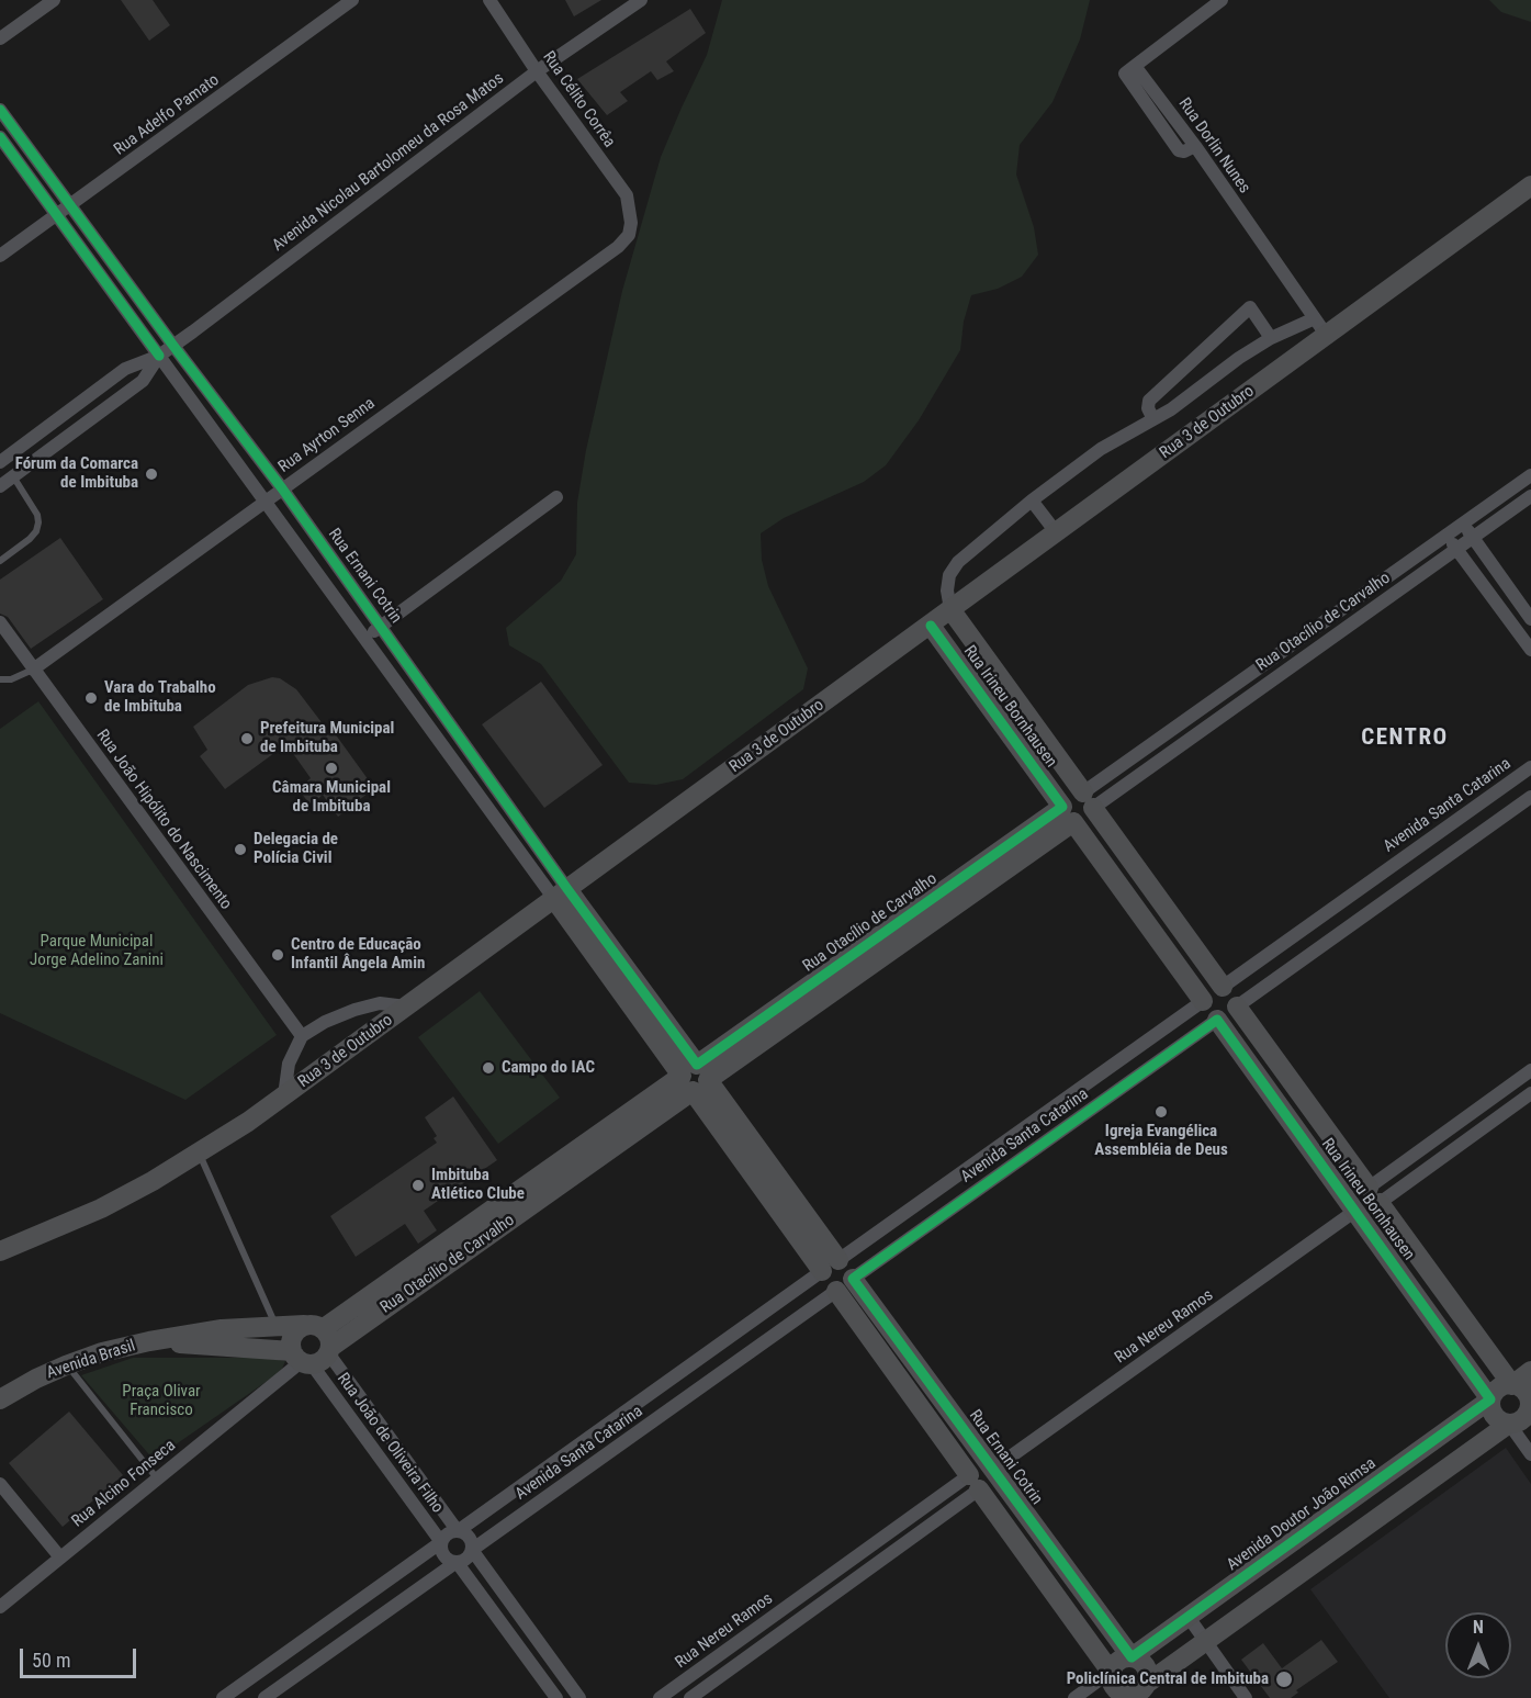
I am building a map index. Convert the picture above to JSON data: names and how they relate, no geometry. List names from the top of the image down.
{
  "streets": {
    "street": [
      "Rua Célito Corrêa",
      "Rua Adelfo Pamato",
      "Rua Dorlin Nunes",
      "Avenida Nicolau Bartolomeu da Rosa Matos",
      "Rua 3 de Outubro",
      "Rua Ayrton Senna",
      "Rua Ernani Cotrin",
      "Rua Otacílio de Carvalho",
      "Rua Irineu Bornhausen",
      "Avenida Santa Catarina",
      "Rua João Hipólito do Nascimento",
      "Rua Nereu Ramos",
      "Avenida Brasil",
      "Rua João de Oliveira Filho",
      "Rua Alcino Fonseca",
      "Avenida Doutor João Rimsa"
    ]
  },
  "crossings": [
    ["Rua Célito Corrêa", "Avenida Nicolau Bartolomeu da Rosa Matos"],
    ["Rua Célito Corrêa", "Rua Ayrton Senna"],
    ["Rua Adelfo Pamato", "Rua Ernani Cotrin"],
    ["Rua Dorlin Nunes", "Rua 3 de Outubro"],
    ["Avenida Nicolau Bartolomeu da Rosa Matos", "Rua Ernani Cotrin"],
    ["Rua 3 de Outubro", "Rua Ernani Cotrin"],
    ["Rua 3 de Outubro", "Rua Irineu Bornhausen"],
    ["Rua Ayrton Senna", "Rua Ernani Cotrin"],
    ["Rua Ayrton Senna", "Rua João Hipólito do Nascimento"],
    ["Rua Ernani Cotrin", "Rua Otacílio de Carvalho"],
    ["Rua Ernani Cotrin", "Avenida Santa Catarina"],
    ["Rua Ernani Cotrin", "Rua Nereu Ramos"],
    ["Rua Ernani Cotrin", "Avenida Doutor João Rimsa"],
    ["Rua Otacílio de Carvalho", "Rua Irineu Bornhausen"],
    ["Rua Otacílio de Carvalho", "Avenida Brasil"],
    ["Rua Otacílio de Carvalho", "Rua João de Oliveira Filho"],
    ["Rua Otacílio de Carvalho", "Rua Alcino Fonseca"],
    ["Rua Irineu Bornhausen", "Avenida Santa Catarina"],
    ["Rua Irineu Bornhausen", "Rua Nereu Ramos"],
    ["Rua Irineu Bornhausen", "Avenida Doutor João Rimsa"],
    ["Avenida Santa Catarina", "Rua João de Oliveira Filho"],
    ["Avenida Brasil", "Rua João de Oliveira Filho"],
    ["Avenida Brasil", "Rua Alcino Fonseca"],
    ["Rua João de Oliveira Filho", "Rua Alcino Fonseca"]
  ],
  "districts": ["CENTRO"],
  "parks": ["Parque Municipal Jorge Adelino Zanini", "Praça Olivar Francisco"],
  "places": [
    "Fórum da Comarca de Imbituba",
    "Vara do Trabalho de Imbituba",
    "Prefeitura Municipal de Imbituba",
    "Câmara Municipal de Imbituba",
    "Delegacia de Polícia Civil",
    "Centro de Educação Infantil Ângela Amin",
    "Campo do IAC",
    "Igreja Evangélica Assembléia de Deus",
    "Imbituba Atlético Clube",
    "Policlínica Central de Imbituba"
  ],
  "scale_bar": "50 m",
  "north": "top"
}
